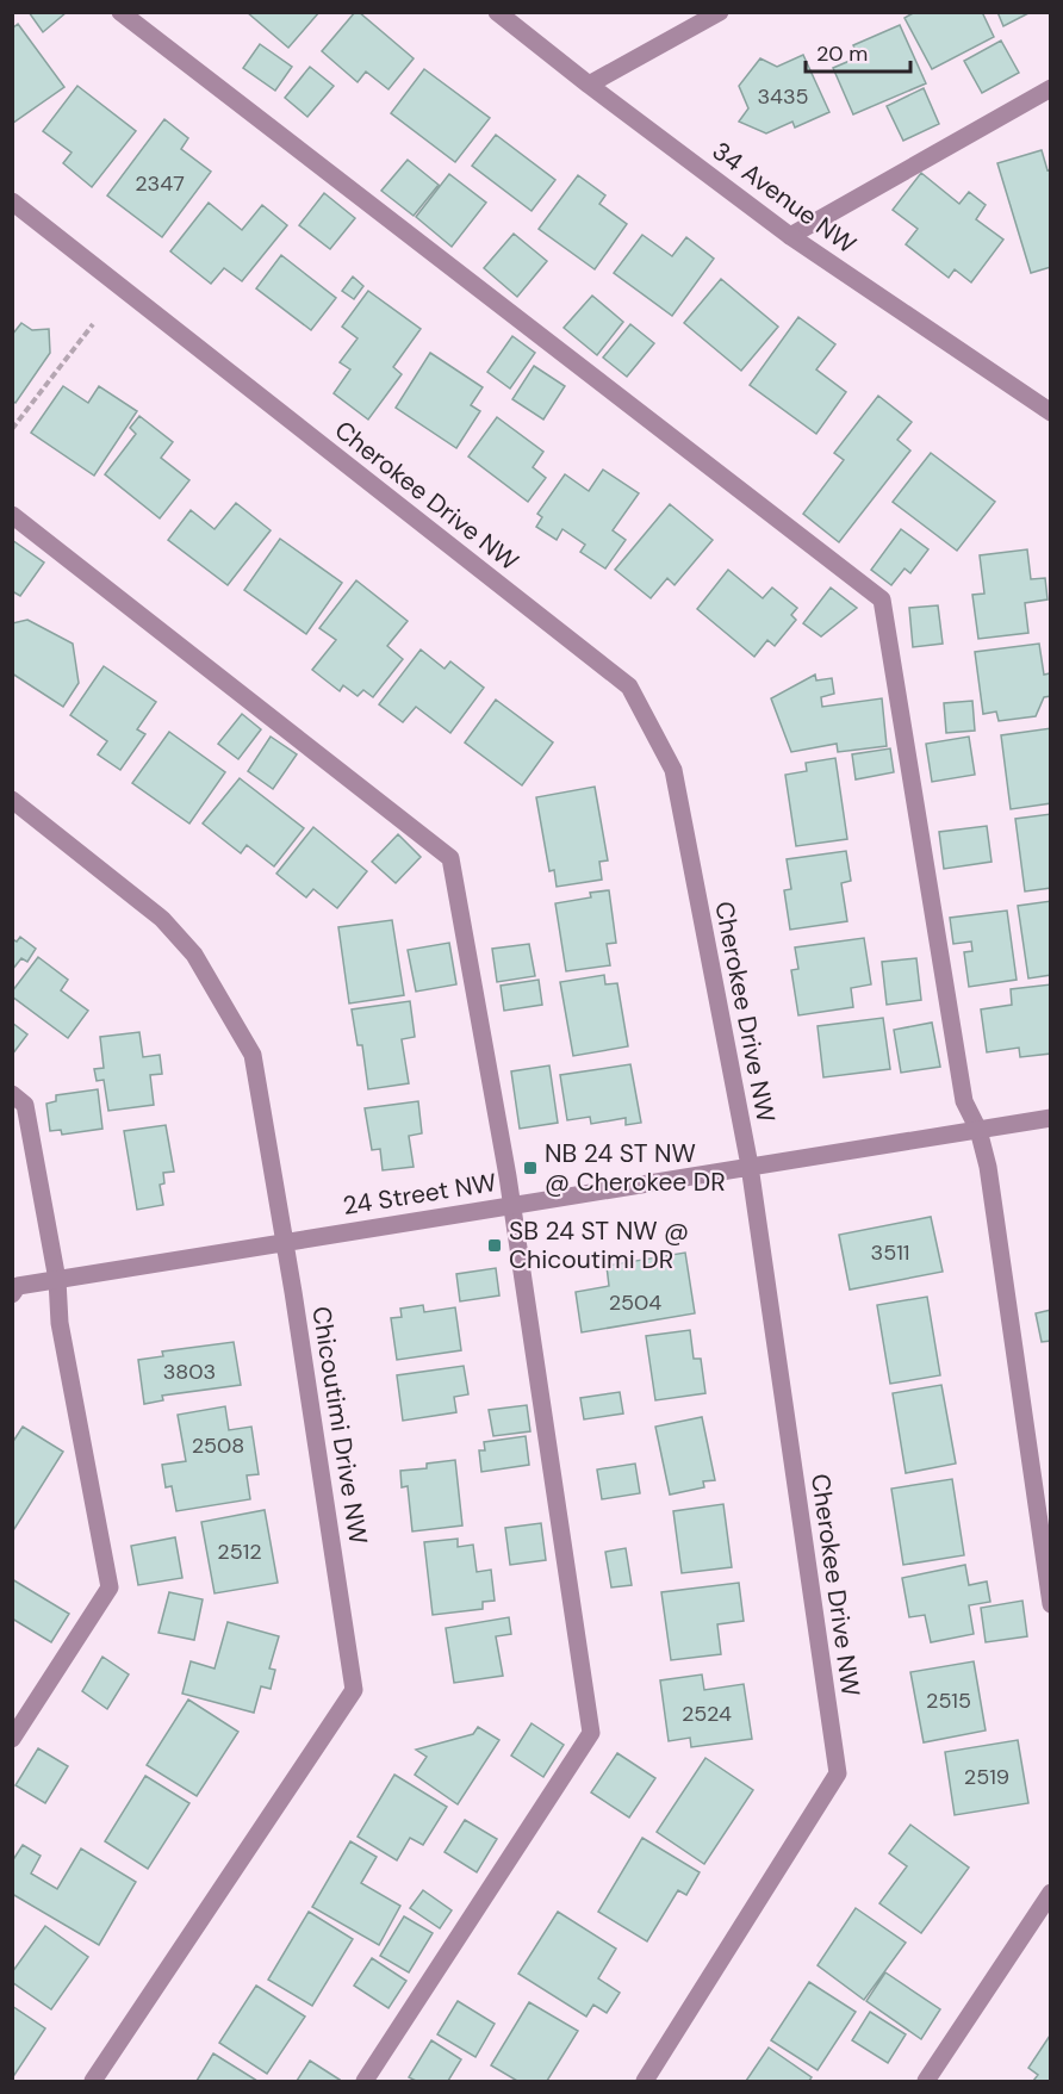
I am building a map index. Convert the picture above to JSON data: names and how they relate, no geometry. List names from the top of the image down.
{
  "streets": {
    "street": [
      "34 Avenue NW",
      "Cherokee Drive NW",
      "24 Street NW",
      "Chicoutimi Drive NW"
    ]
  },
  "crossings": [
    ["Cherokee Drive NW", "24 Street NW"],
    ["24 Street NW", "Chicoutimi Drive NW"]
  ],
  "places": {
    "transit": ["NB 24 ST NW @ Cherokee DR", "SB 24 ST NW @ Chicoutimi DR"]
  },
  "house_numbers": [
    "3435",
    "2347",
    "3511",
    "2504",
    "3803",
    "2508",
    "2512",
    "2515",
    "2524",
    "2519"
  ],
  "scale_bar": "20 m"
}
